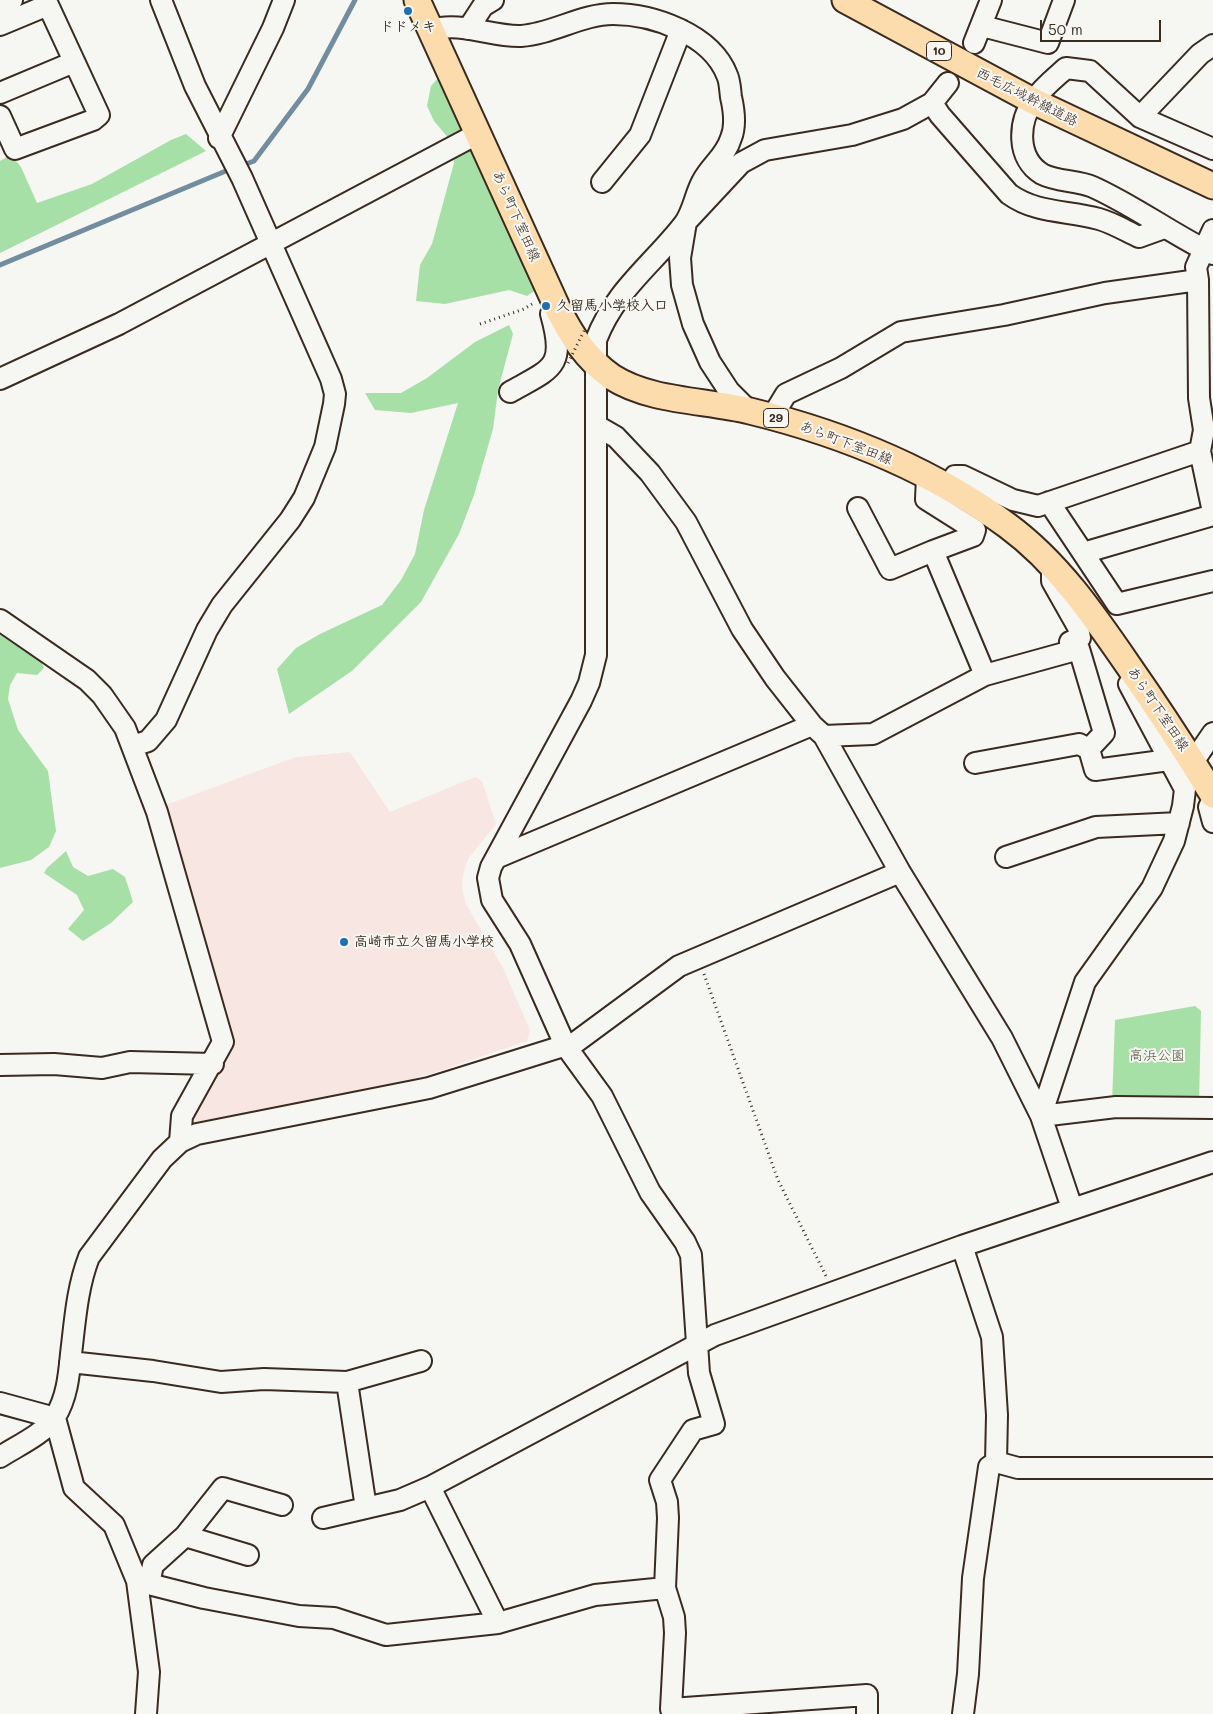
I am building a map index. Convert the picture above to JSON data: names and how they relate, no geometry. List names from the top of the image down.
{
  "streets": {
    "main road": [
      "10",
      "西毛広域幹線道路",
      "あら町下室田線",
      "29"
    ]
  },
  "parks": ["高浜公園"],
  "places": ["ドドメキ", "久留馬小学校入口", "高崎市立久留馬小学校"],
  "scale_bar": "50 m"
}
